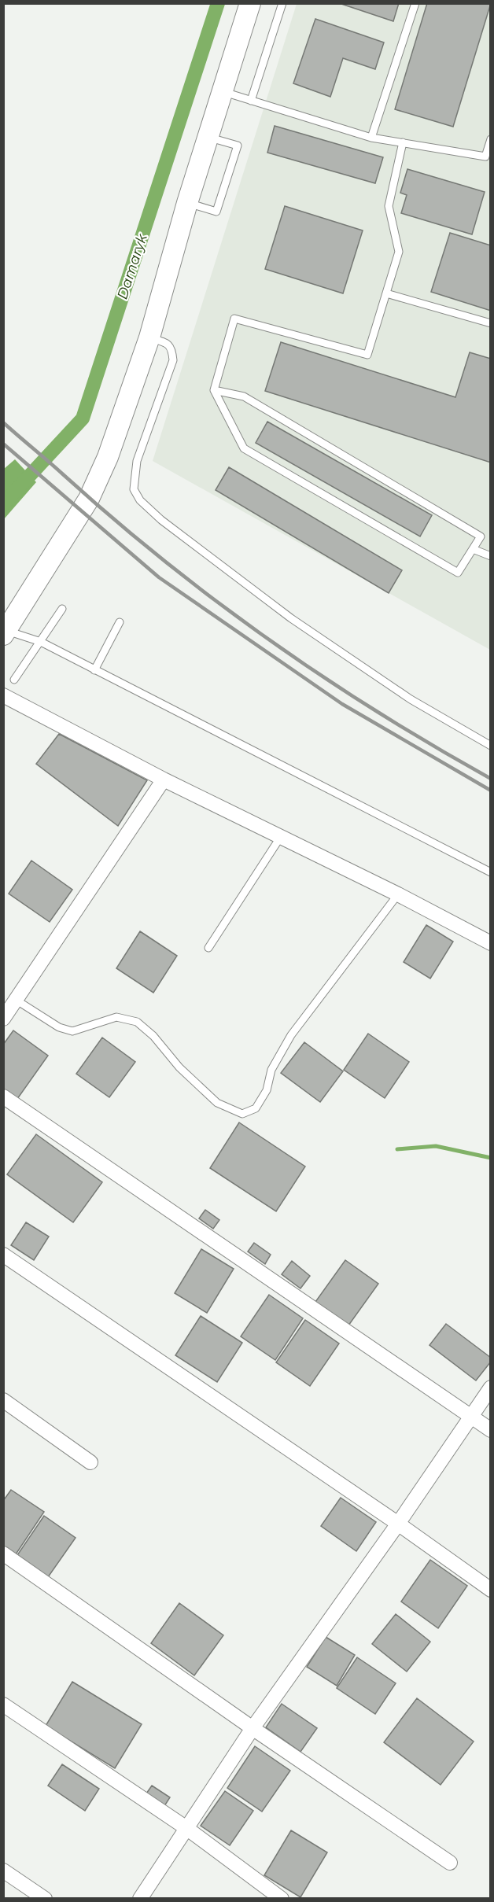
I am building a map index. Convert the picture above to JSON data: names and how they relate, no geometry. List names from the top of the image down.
{
  "water": ["Damaryk"]
}
